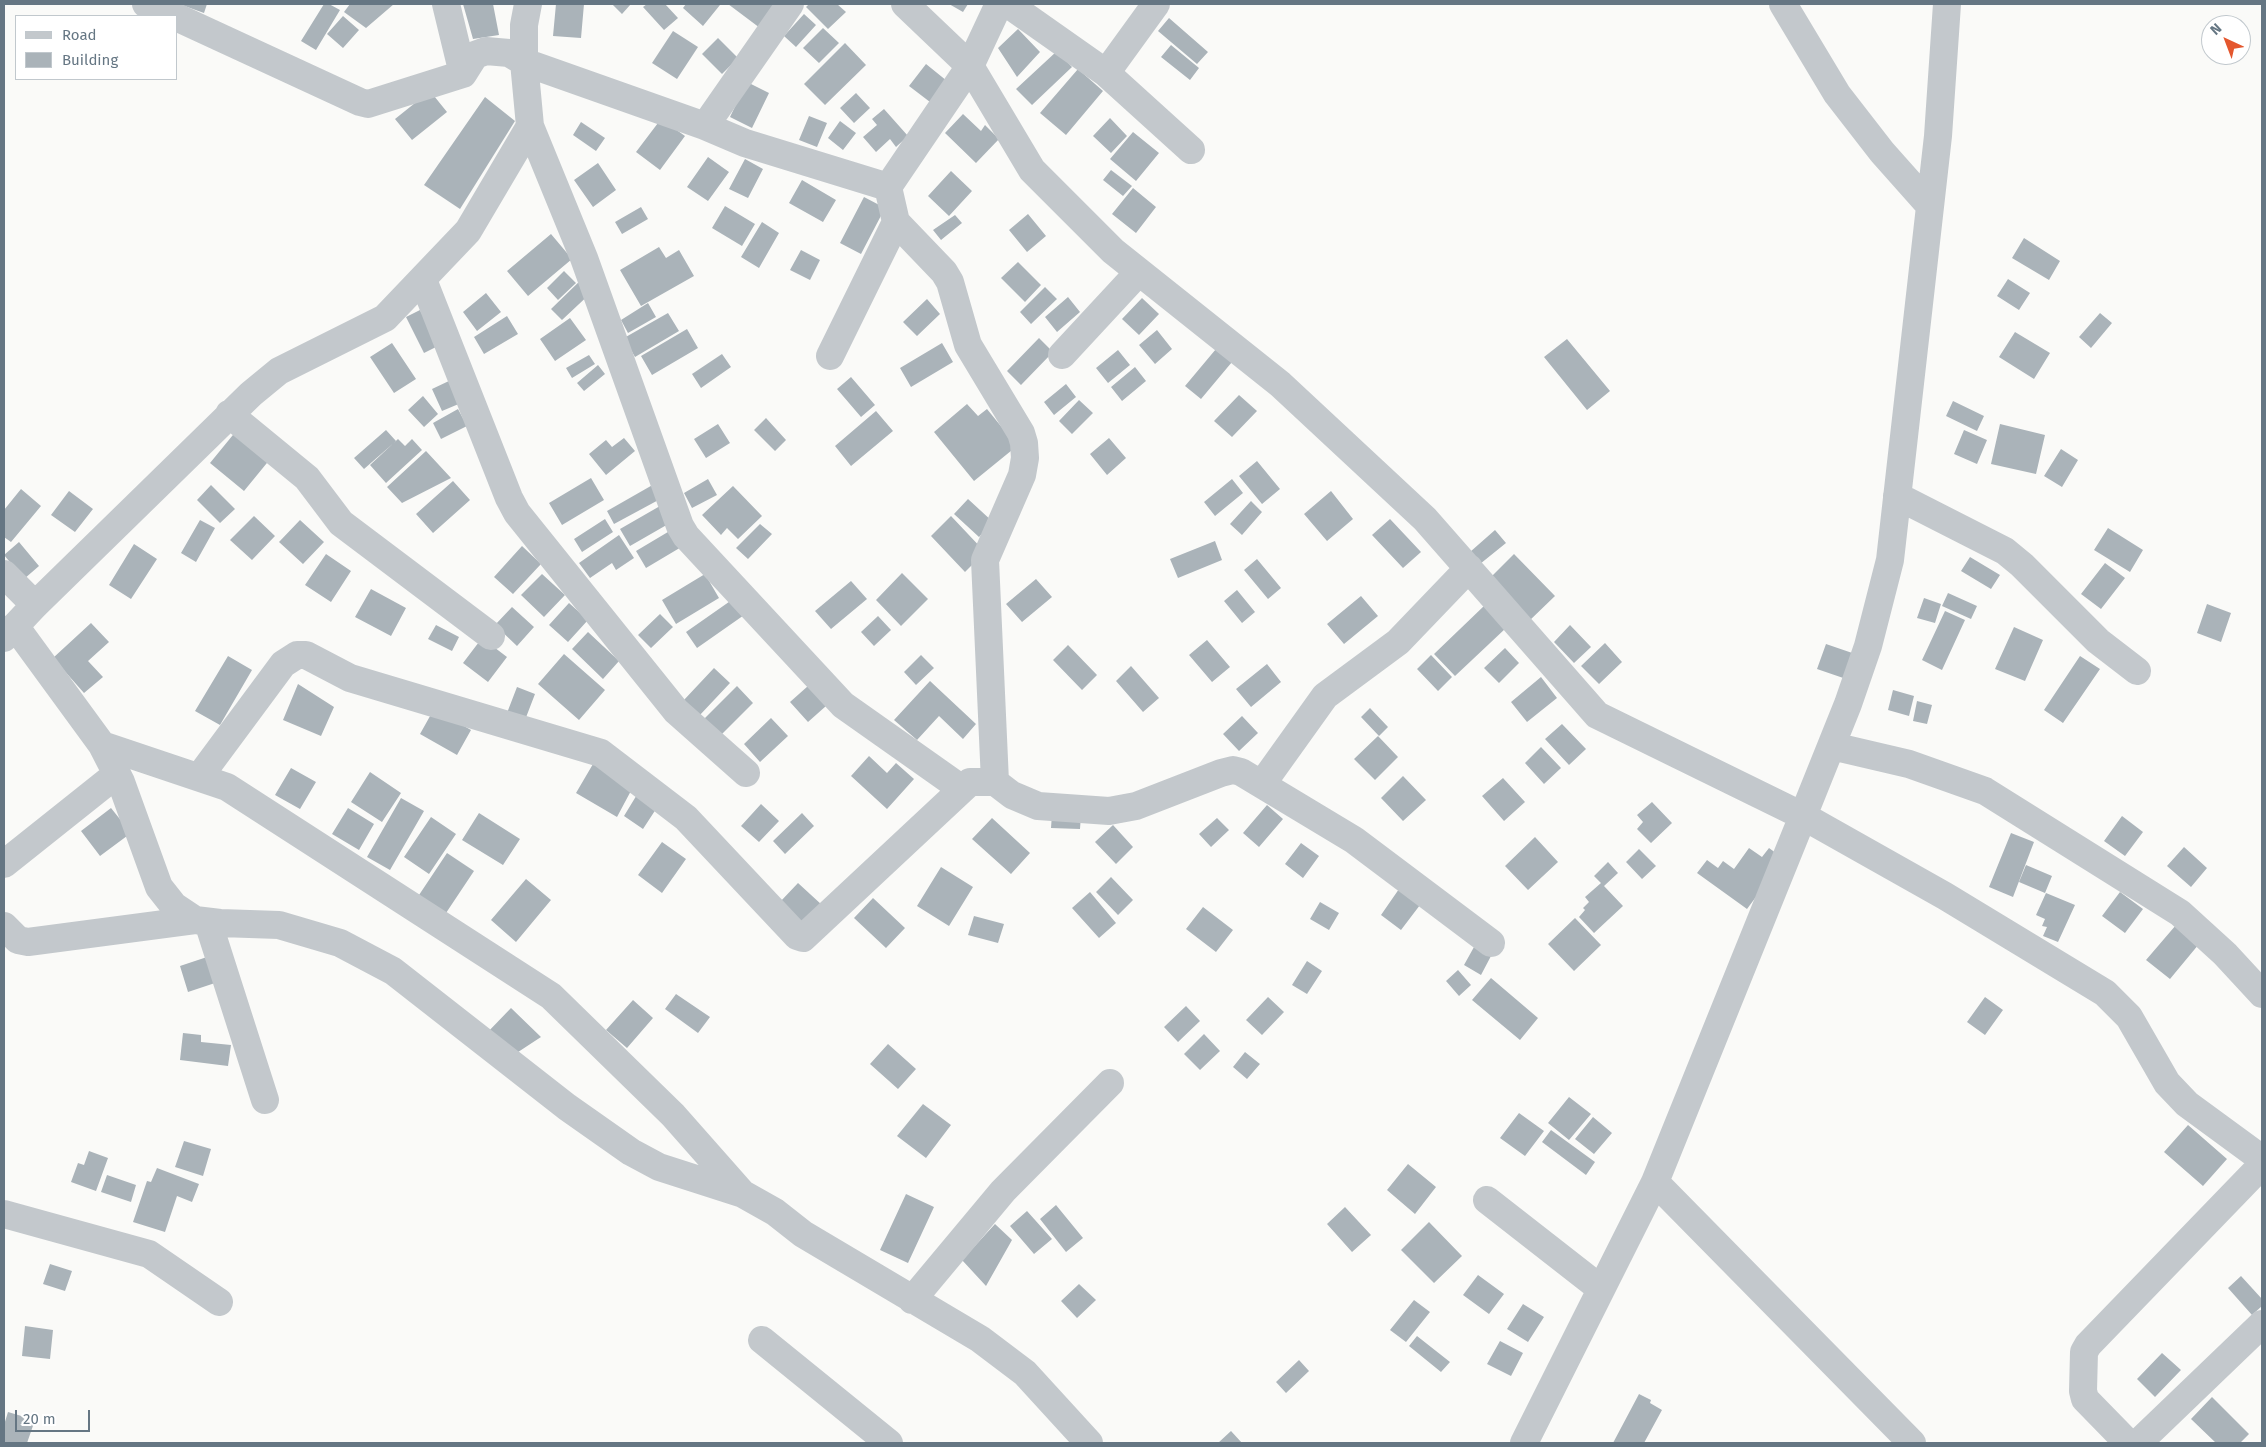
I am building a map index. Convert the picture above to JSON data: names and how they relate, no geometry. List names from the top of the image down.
{
  "legend": ["Road", "Building"],
  "scale_bar": "20 m",
  "north": "top left"
}
